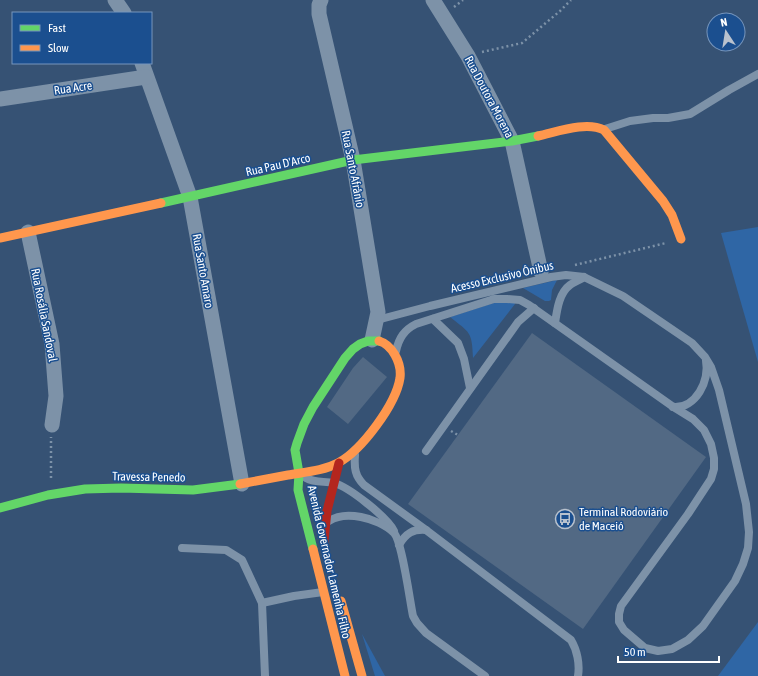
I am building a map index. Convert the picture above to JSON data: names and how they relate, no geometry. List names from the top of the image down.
{
  "streets": {
    "street": [
      "Rua Acre",
      "Rua Doutora Morena",
      "Rua Pau D'Arco",
      "Rua Santo Afrânio",
      "Rua Santo Amaro",
      "Rua Rosália Sandoval",
      "Travessa Penedo",
      "Avenida Governador Lamenha Filho"
    ],
    "lane": ["Acesso Exclusivo Ônibus"]
  },
  "crossings": [
    ["Rua Acre", "Rua Santo Amaro"],
    ["Rua Doutora Morena", "Rua Pau D'Arco"],
    ["Rua Pau D'Arco", "Rua Santo Afrânio"],
    ["Rua Pau D'Arco", "Rua Santo Amaro"],
    ["Rua Pau D'Arco", "Rua Rosália Sandoval"],
    ["Rua Santo Afrânio", "Acesso Exclusivo Ônibus"],
    ["Rua Santo Amaro", "Travessa Penedo"],
    ["Travessa Penedo", "Avenida Governador Lamenha Filho"]
  ],
  "places": {
    "bus stop": ["Terminal Rodoviário de Maceió"]
  },
  "legend": ["Fast", "Slow"],
  "scale_bar": "50 m",
  "north": "top"
}
